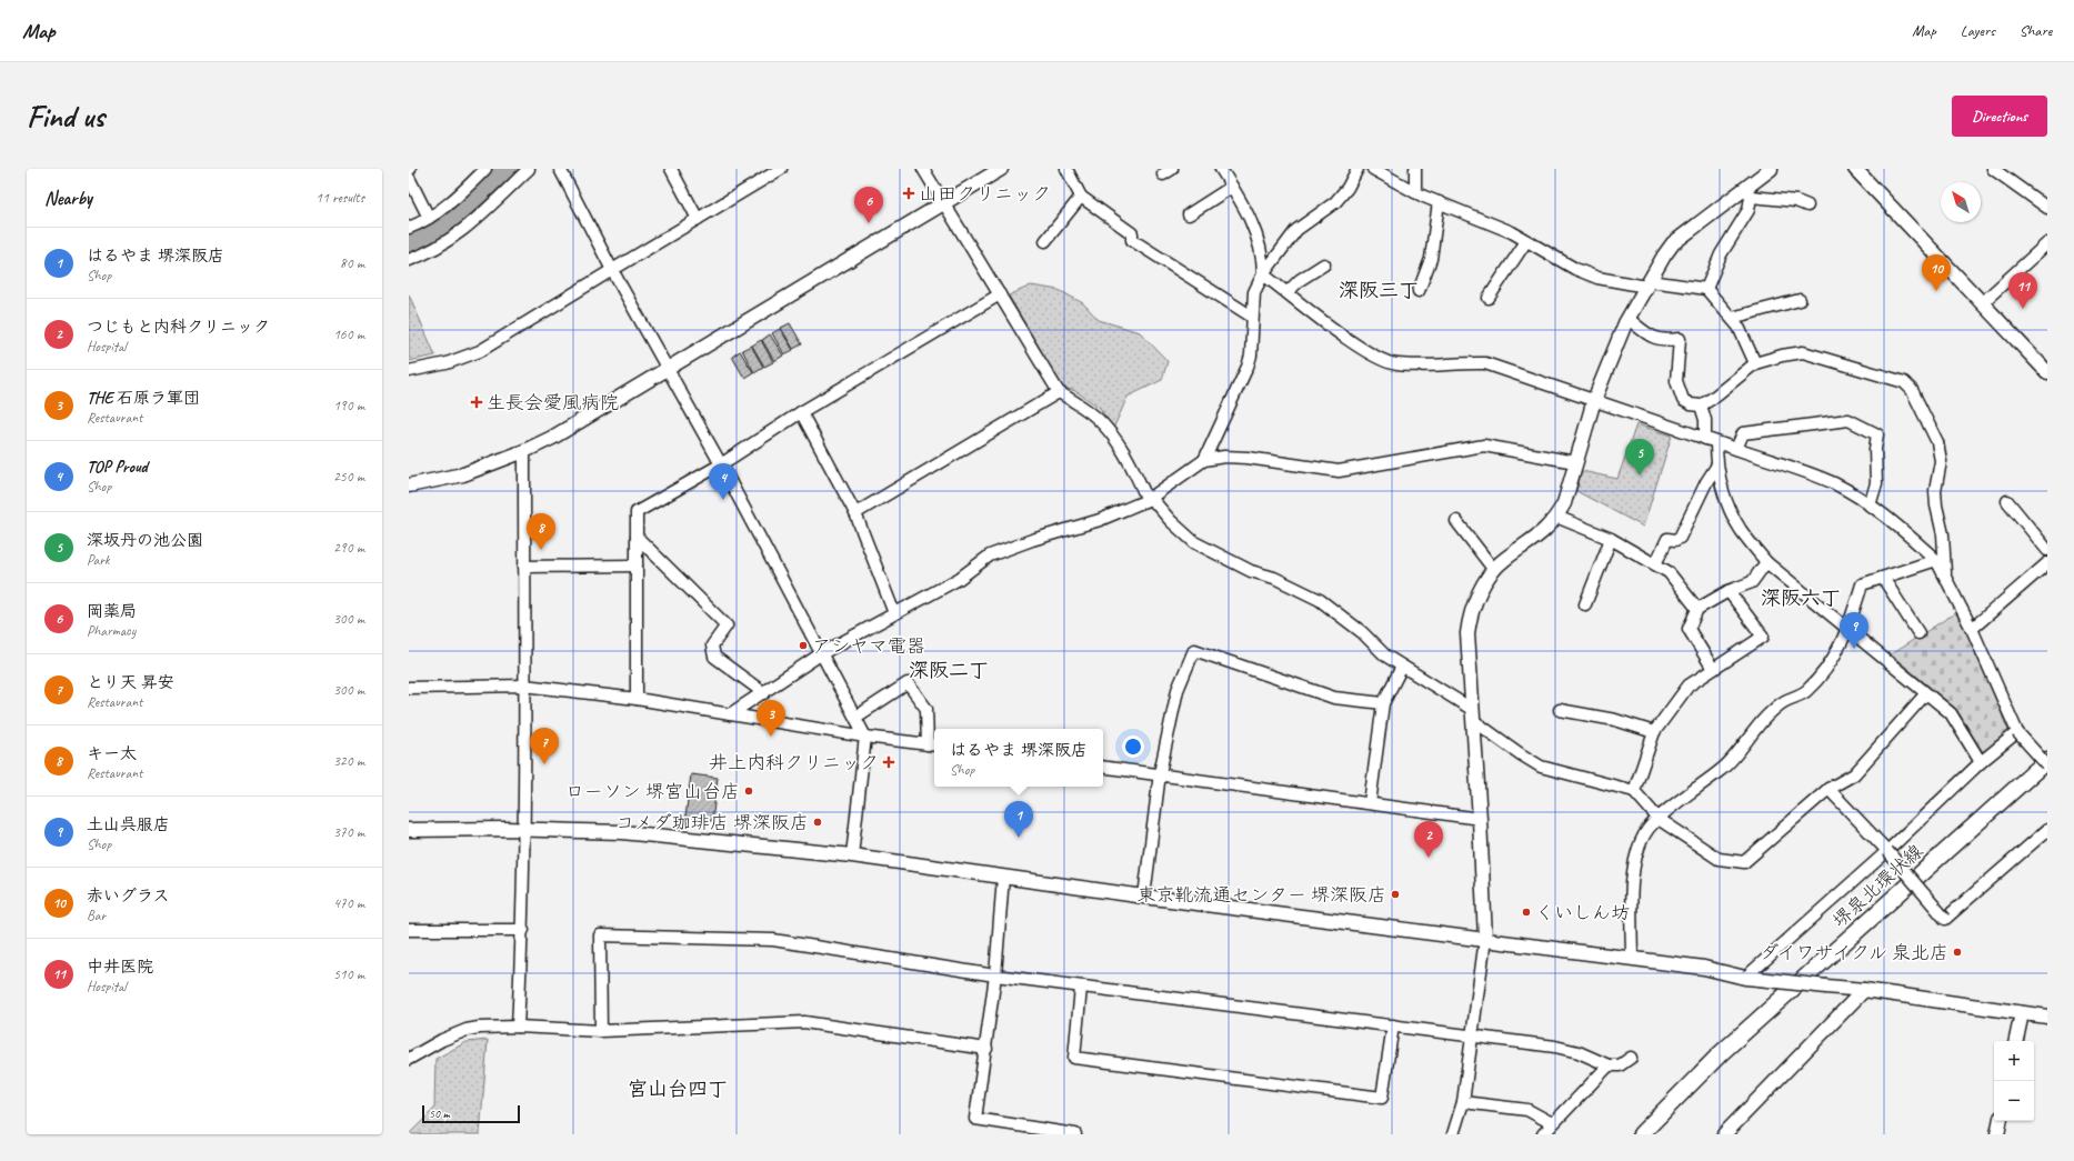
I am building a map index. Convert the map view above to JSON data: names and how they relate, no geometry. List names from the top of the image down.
{
  "streets": {
    "main road": ["堺泉北環状線"]
  },
  "districts": [
    "深阪三丁",
    "深阪六丁",
    "深阪二丁",
    "宮山台四丁"
  ],
  "places": {
    "health": ["山田クリニック", "生長会愛風病院", "井上内科クリニック"],
    "other": [
      "アシヤマ電器",
      "ローソン 堺宮山台店",
      "コメダ珈琲店 堺深阪店",
      "東京靴流通センター 堺深阪店",
      "くいしん坊",
      "ダイワサイクル 泉北店"
    ]
  },
  "scale_bar": "50 m",
  "north": "top left",
  "page": {
    "header": "Map",
    "nav": ["Map", "Layers", "Share"],
    "buttons": "Directions",
    "title": "Find us",
    "heading": ["Nearby", "11 results"],
    "pins": [
      "6",
      "10",
      "11",
      "5",
      "4",
      "8",
      "9",
      "3",
      "7",
      "1",
      "2"
    ],
    "list": [
      {
        "mark": "1",
        "name": "はるやま 堺深阪店",
        "note": "Shop",
        "value": "80 m"
      },
      {
        "mark": "2",
        "name": "つじもと内科クリニック",
        "note": "Hospital",
        "value": "160 m"
      },
      {
        "mark": "3",
        "name": "THE 石原ラ軍団",
        "note": "Restaurant",
        "value": "190 m"
      },
      {
        "mark": "4",
        "name": "TOP Proud",
        "note": "Shop",
        "value": "250 m"
      },
      {
        "mark": "5",
        "name": "深坂丹の池公園",
        "note": "Park",
        "value": "290 m"
      },
      {
        "mark": "6",
        "name": "岡薬局",
        "note": "Pharmacy",
        "value": "300 m"
      },
      {
        "mark": "7",
        "name": "とり天 昇安",
        "note": "Restaurant",
        "value": "300 m"
      },
      {
        "mark": "8",
        "name": "キー太",
        "note": "Restaurant",
        "value": "320 m"
      },
      {
        "mark": "9",
        "name": "土山呉服店",
        "note": "Shop",
        "value": "370 m"
      },
      {
        "mark": "10",
        "name": "赤いグラス",
        "note": "Bar",
        "value": "470 m"
      },
      {
        "mark": "11",
        "name": "中井医院",
        "note": "Hospital",
        "value": "510 m"
      }
    ],
    "popup": ["はるやま 堺深阪店", "Shop"],
    "map_buttons": ["+", "−"],
    "scale": "50 m"
  }
}
